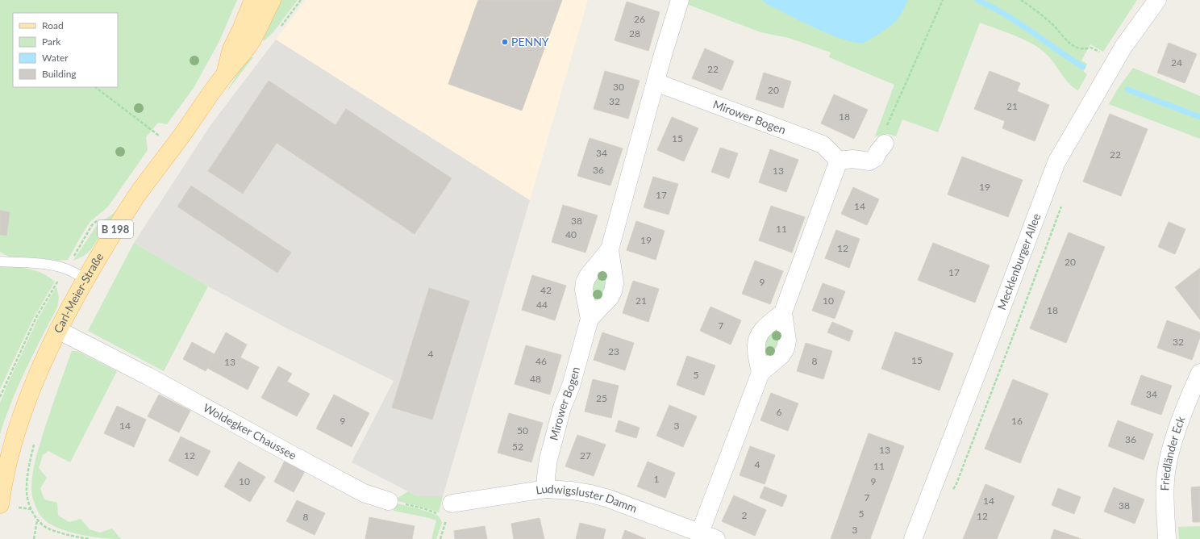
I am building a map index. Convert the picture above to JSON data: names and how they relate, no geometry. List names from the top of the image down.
{
  "streets": {
    "main road": ["B 198", "Carl-Meier-Straße"],
    "street": [
      "Mirower Bogen",
      "Mecklenburger Allee",
      "Woldegker Chaussee",
      "Friedländer Eck",
      "Ludwigsluster Damm"
    ]
  },
  "crossings": [
    ["Mirower Bogen", "Ludwigsluster Damm"],
    ["Carl-Meier-Straße", "Woldegker Chaussee"]
  ],
  "places": ["PENNY"],
  "house_numbers": [
    "26",
    "28",
    "24",
    "22",
    "30",
    "20",
    "32",
    "21",
    "18",
    "15",
    "34",
    "22",
    "36",
    "13",
    "19",
    "17",
    "14",
    "38",
    "11",
    "40",
    "19",
    "12",
    "20",
    "17",
    "9",
    "42",
    "21",
    "10",
    "44",
    "18",
    "7",
    "32",
    "23",
    "4",
    "15",
    "46",
    "8",
    "13",
    "5",
    "48",
    "34",
    "25",
    "6",
    "9",
    "16",
    "14",
    "3",
    "50",
    "36",
    "52",
    "13",
    "12",
    "27",
    "4",
    "11",
    "1",
    "10",
    "9",
    "7",
    "14",
    "38",
    "5",
    "2",
    "12",
    "8",
    "3"
  ],
  "legend": [
    "Road",
    "Park",
    "Water",
    "Building"
  ]
}
